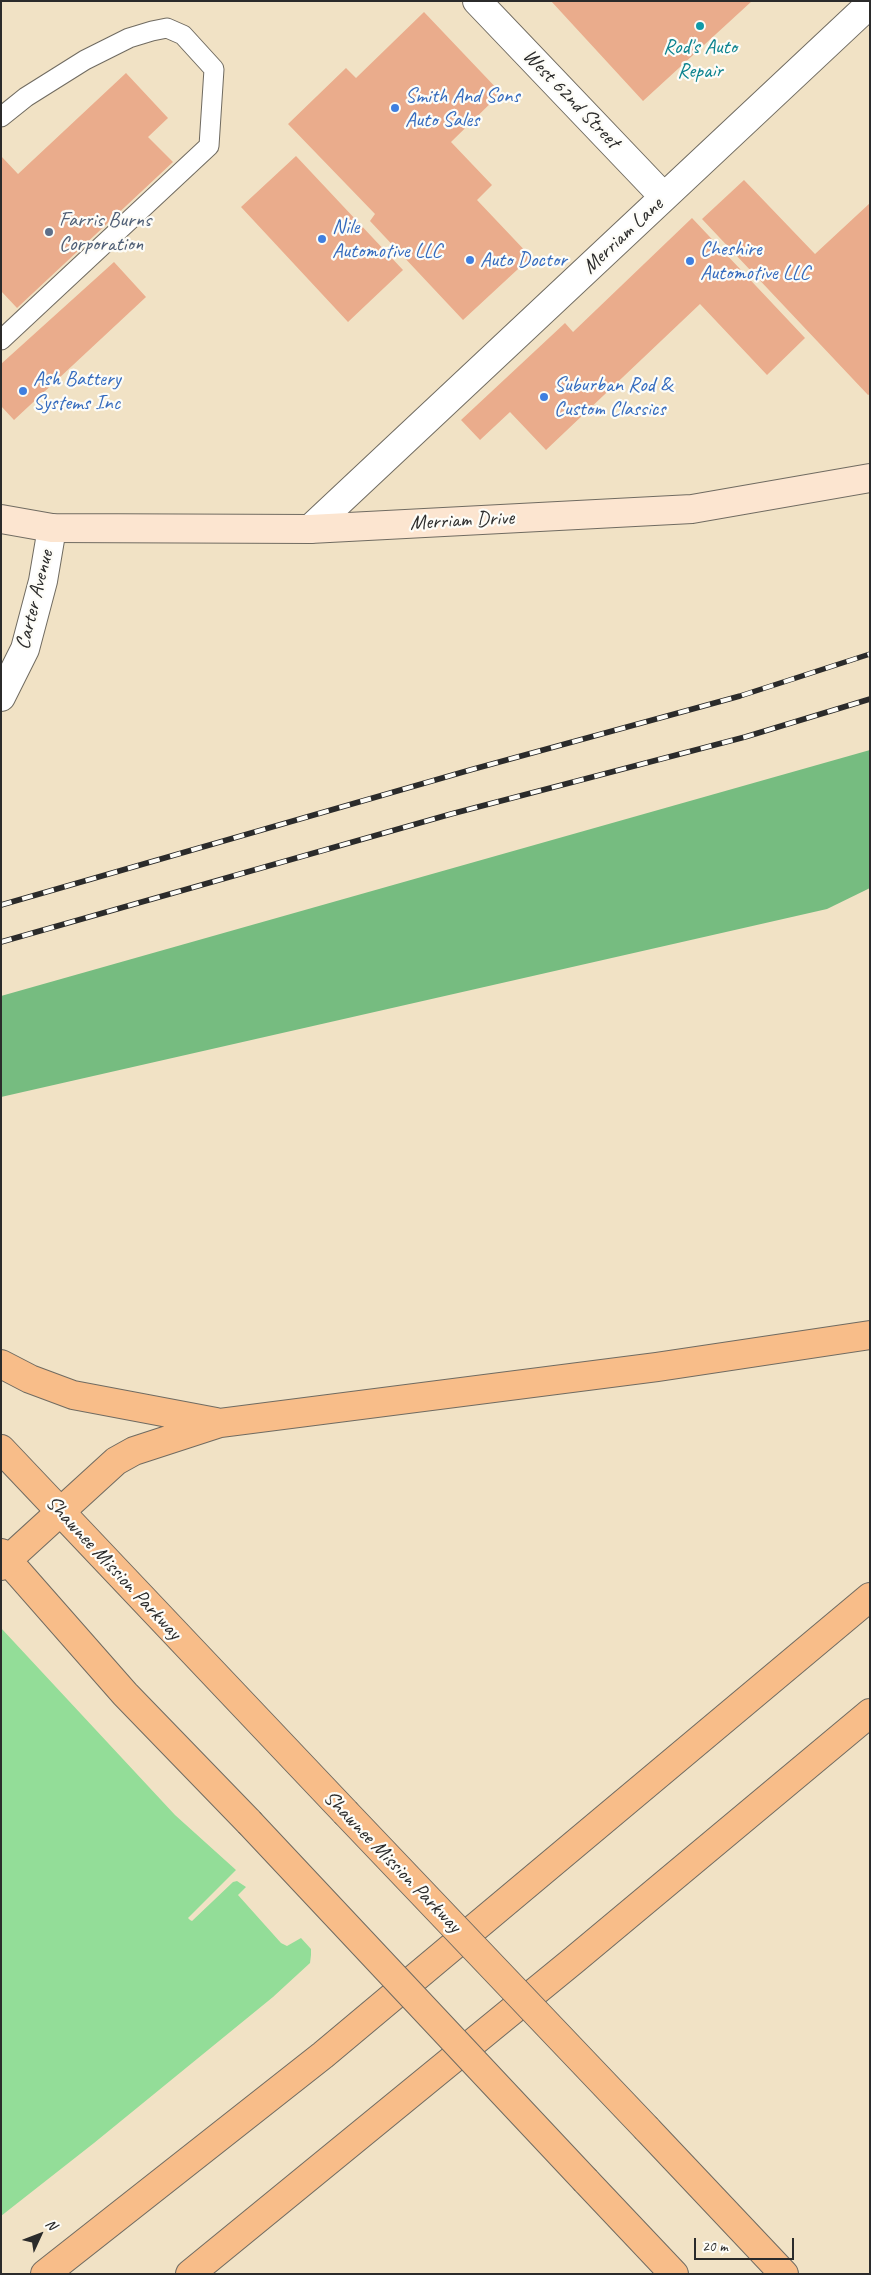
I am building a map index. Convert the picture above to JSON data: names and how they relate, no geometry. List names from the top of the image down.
{
  "streets": {
    "highway": ["Shawnee Mission Parkway"],
    "main road": ["Merriam Drive"],
    "street": ["West 62nd Street", "Merriam Lane", "Carter Avenue"]
  },
  "crossings": [
    ["West 62nd Street", "Merriam Lane"],
    ["Merriam Lane", "Merriam Drive"],
    ["Merriam Drive", "Carter Avenue"]
  ],
  "places": [
    "Rod's Auto Repair",
    "Smith And Sons Auto Sales",
    "Farris Burns Corporation",
    "Nile Automotive LLC",
    "Auto Doctor",
    "Cheshire Automotive LLC",
    "Ash Battery Systems Inc",
    "Suburban Rod & Custom Classics"
  ],
  "scale_bar": "20 m",
  "north": "top right"
}
